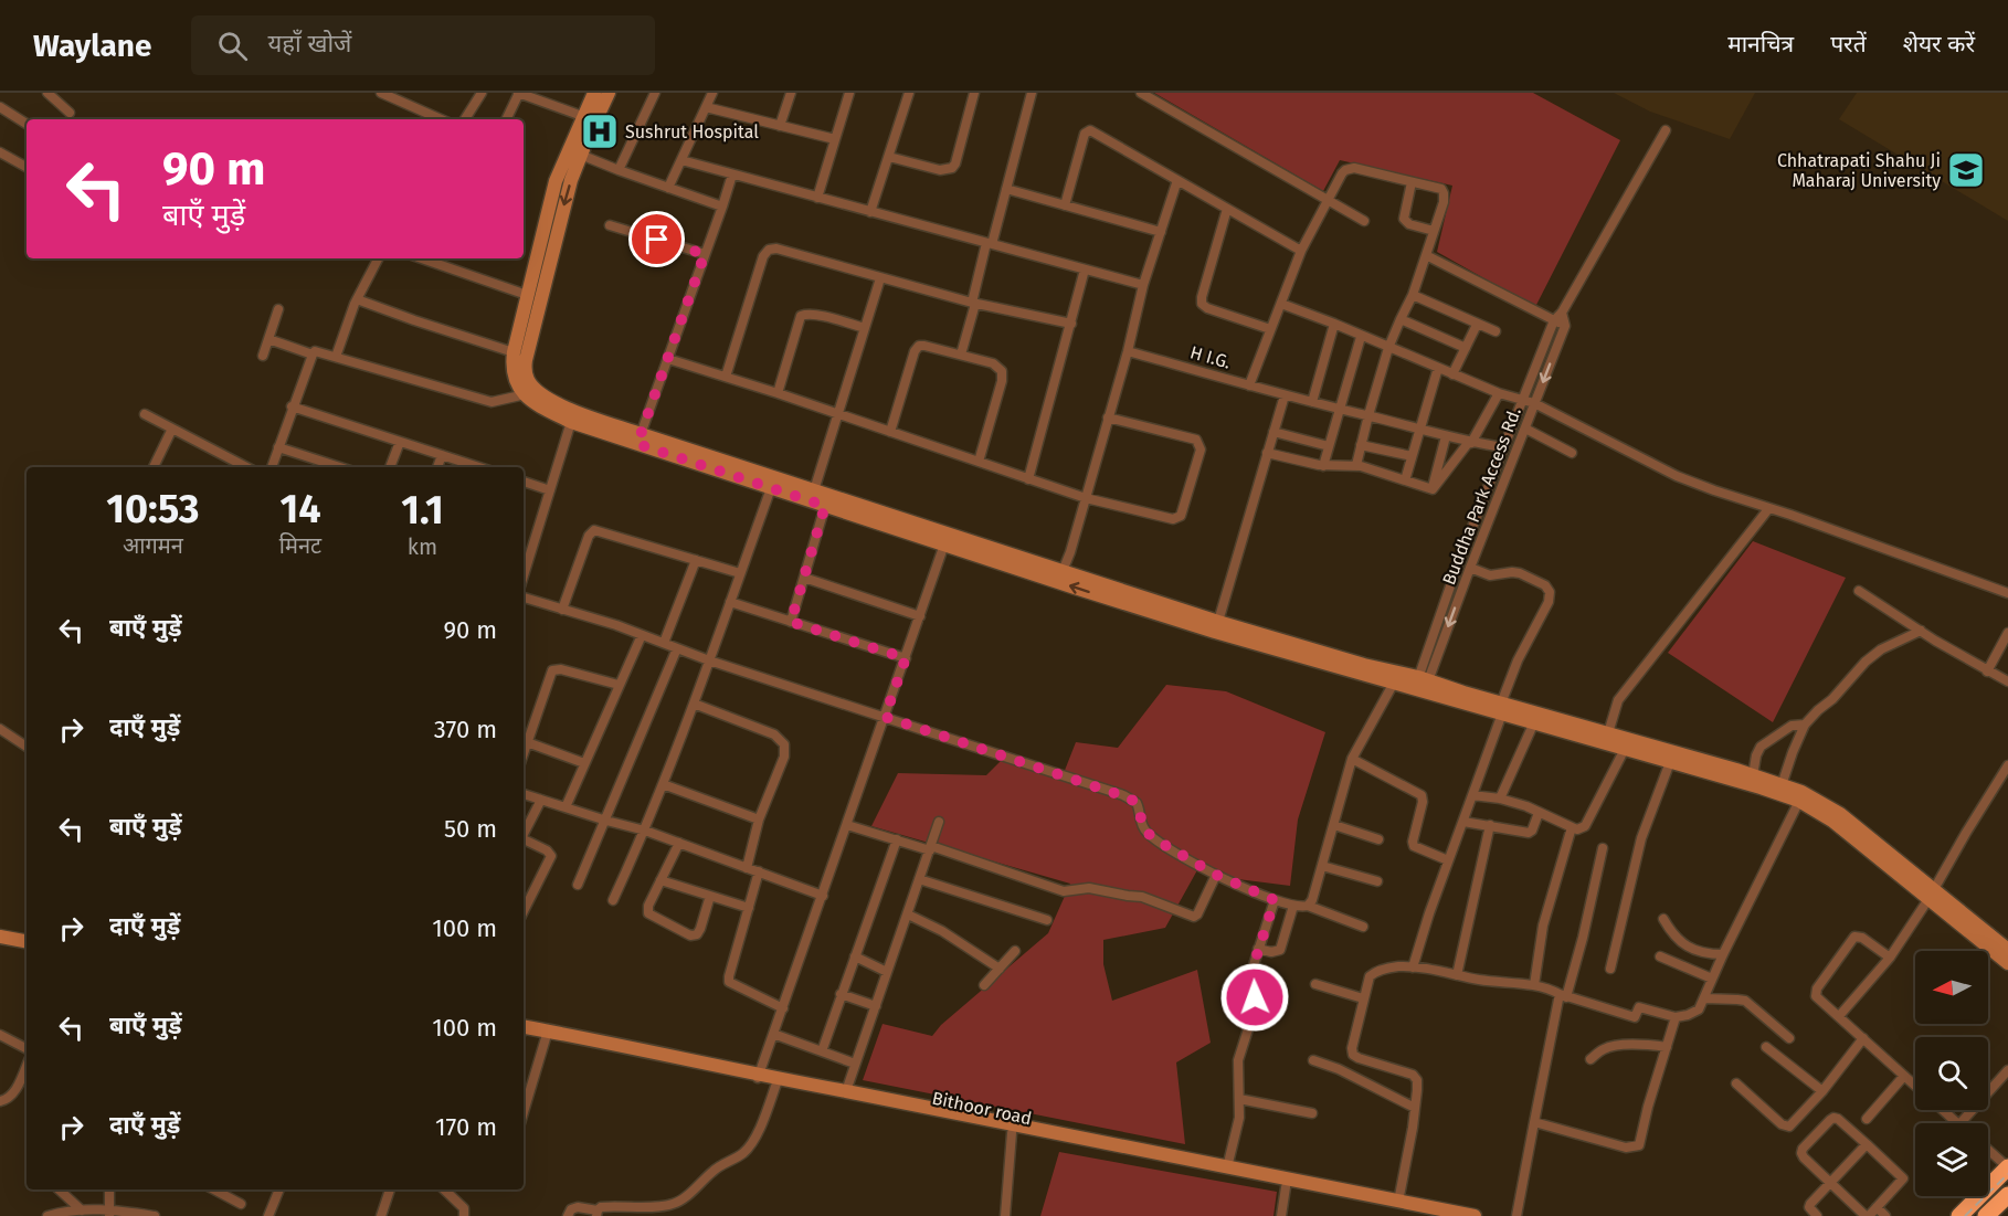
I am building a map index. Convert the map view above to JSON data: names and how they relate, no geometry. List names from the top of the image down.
{
  "streets": {
    "street": ["H I.G.", "Buddha Park Access Rd.", "Bithoor road"]
  },
  "crossings": [
    ["H I.G.", "Buddha Park Access Rd."]
  ],
  "places": {
    "hospital": ["Sushrut Hospital"],
    "school or university": ["Chhatrapati Shahu Ji Maharaj University"]
  },
  "north": "left",
  "page": {
    "header": "Waylane",
    "search": "यहाँ खोजें",
    "nav": ["मानचित्र", "परतें", "शेयर करें"],
    "turn": ["90 m", "बाएँ मुड़ें"],
    "eta": [
      "10:53",
      "आगमन",
      "14",
      "मिनट",
      "1.1",
      "km"
    ],
    "list": [
      {
        "name": "बाएँ मुड़ें",
        "value": "90 m"
      },
      {
        "name": "दाएँ मुड़ें",
        "value": "370 m"
      },
      {
        "name": "बाएँ मुड़ें",
        "value": "50 m"
      },
      {
        "name": "दाएँ मुड़ें",
        "value": "100 m"
      },
      {
        "name": "बाएँ मुड़ें",
        "value": "100 m"
      },
      {
        "name": "दाएँ मुड़ें",
        "value": "170 m"
      }
    ]
  }
}
